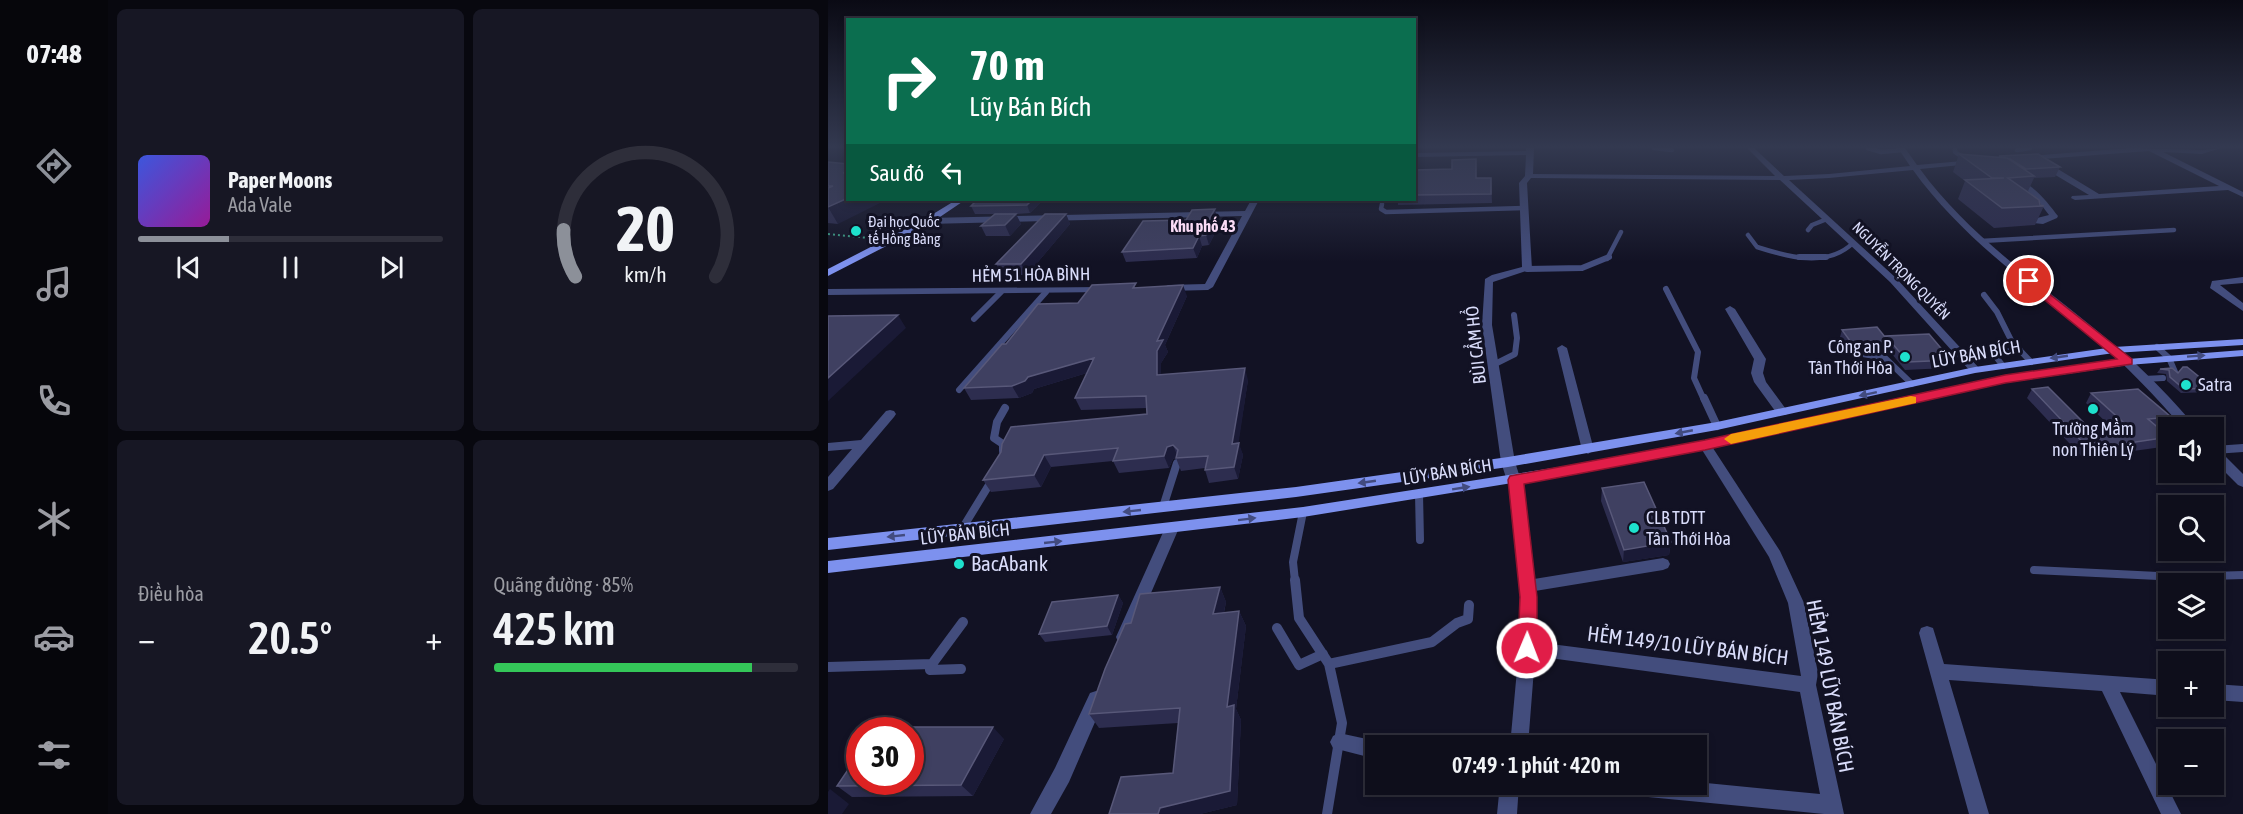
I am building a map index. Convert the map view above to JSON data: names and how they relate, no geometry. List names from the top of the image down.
{
  "streets": {
    "main road": ["LŨY BÁN BÍCH"],
    "street": [
      "NGUYỄN TRỌNG QUYỀN",
      "HẺM 51 HÒA BÌNH",
      "BÙI CẨM HỔ",
      "HẺM 149/10 LŨY BÁN BÍCH",
      "HẺM 149 LŨY BÁN BÍCH"
    ]
  },
  "crossings": [
    ["NGUYỄN TRỌNG QUYỀN", "LŨY BÁN BÍCH"],
    ["BÙI CẨM HỔ", "LŨY BÁN BÍCH"],
    ["BÙI CẨM HỔ", "HẺM 149/10 LŨY BÁN BÍCH"],
    ["LŨY BÁN BÍCH", "HẺM 149 LŨY BÁN BÍCH"],
    ["HẺM 149/10 LŨY BÁN BÍCH", "HẺM 149 LŨY BÁN BÍCH"]
  ],
  "districts": ["Khu phố 43"],
  "places": [
    "Đại học Quốc tế Hồng Bàng",
    "Công an P. Tân Thới Hòa",
    "Satra",
    "Trường Mầm non Thiên Lý",
    "CLB TDTT Tân Thới Hòa",
    "BacAbank"
  ],
  "page": {
    "tabs": "07:48",
    "turn": ["70 m", "Lũy Bán Bích"],
    "then": "Sau đó",
    "song": ["Paper Moons", "Ada Vale"],
    "map_buttons": ["+", "−"],
    "tile": [
      "Điều hòa",
      ["Quãng đường · 85%", "425 km"]
    ],
    "heat": ["−", "20.5°", "+"],
    "limit": "30",
    "trip": "07:49 · 1 phút · 420 m",
    "gauge": ["20", "km/h"]
  }
}
